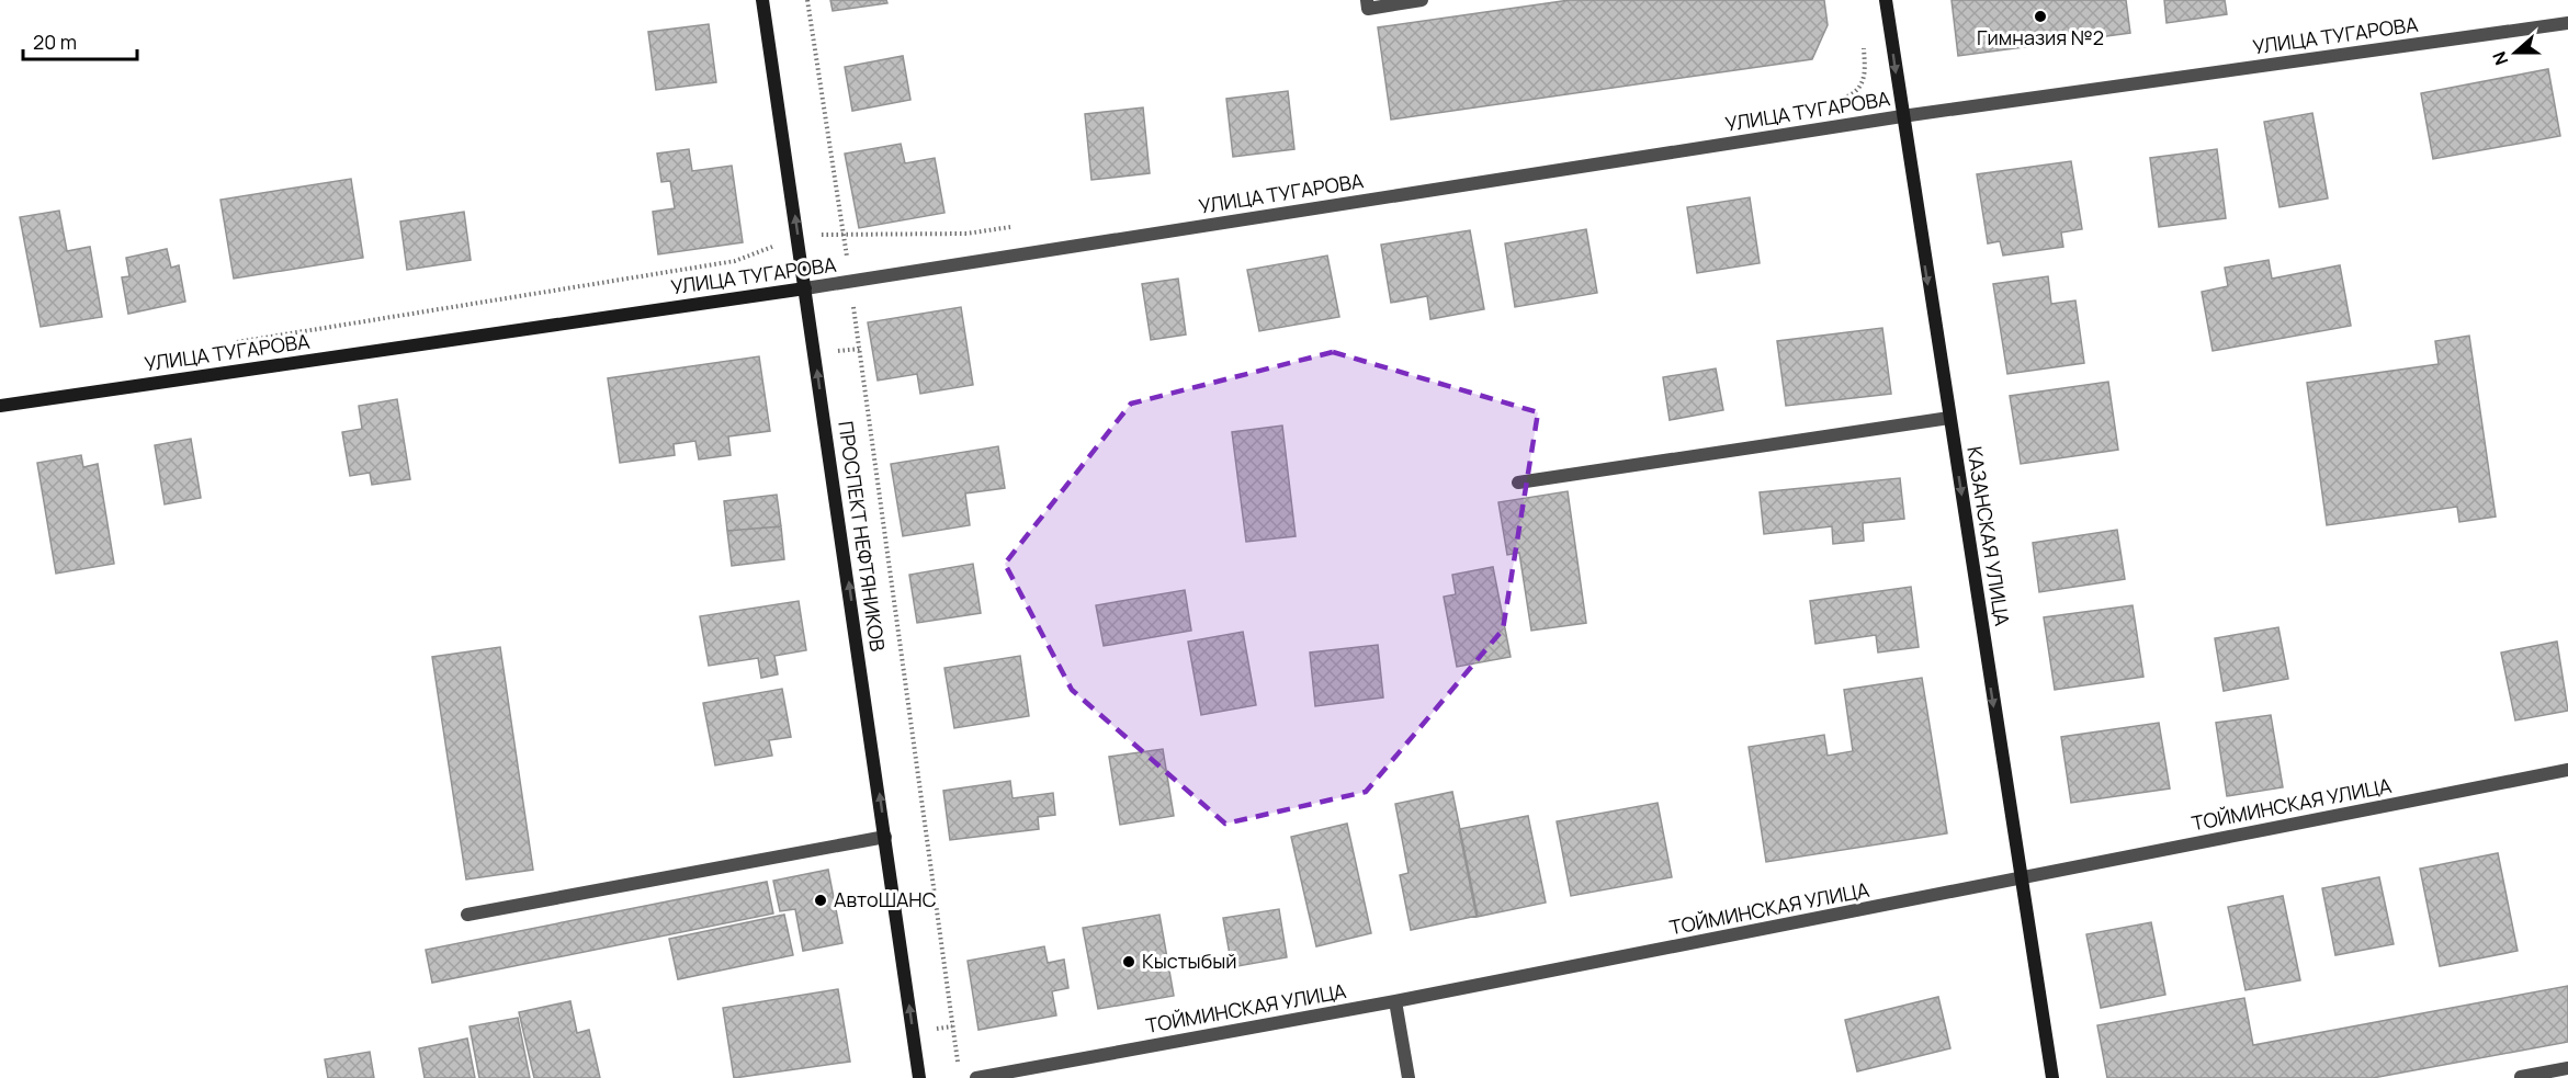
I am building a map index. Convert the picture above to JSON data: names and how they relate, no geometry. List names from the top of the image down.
{
  "streets": {
    "street": [
      "УЛИЦА ТУГАРОВА",
      "ПРОСПЕКТ НЕФТЯНИКОВ",
      "КАЗАНСКАЯ УЛИЦА",
      "ТОЙМИНСКАЯ УЛИЦА"
    ]
  },
  "crossings": [
    ["УЛИЦА ТУГАРОВА", "ПРОСПЕКТ НЕФТЯНИКОВ"],
    ["УЛИЦА ТУГАРОВА", "КАЗАНСКАЯ УЛИЦА"],
    ["КАЗАНСКАЯ УЛИЦА", "ТОЙМИНСКАЯ УЛИЦА"]
  ],
  "one_way": ["ПРОСПЕКТ НЕФТЯНИКОВ", "КАЗАНСКАЯ УЛИЦА"],
  "places": ["Гимназия №2", "АвтоШАНС", "Кыстыбый"],
  "scale_bar": "20 m",
  "north": "left"
}
